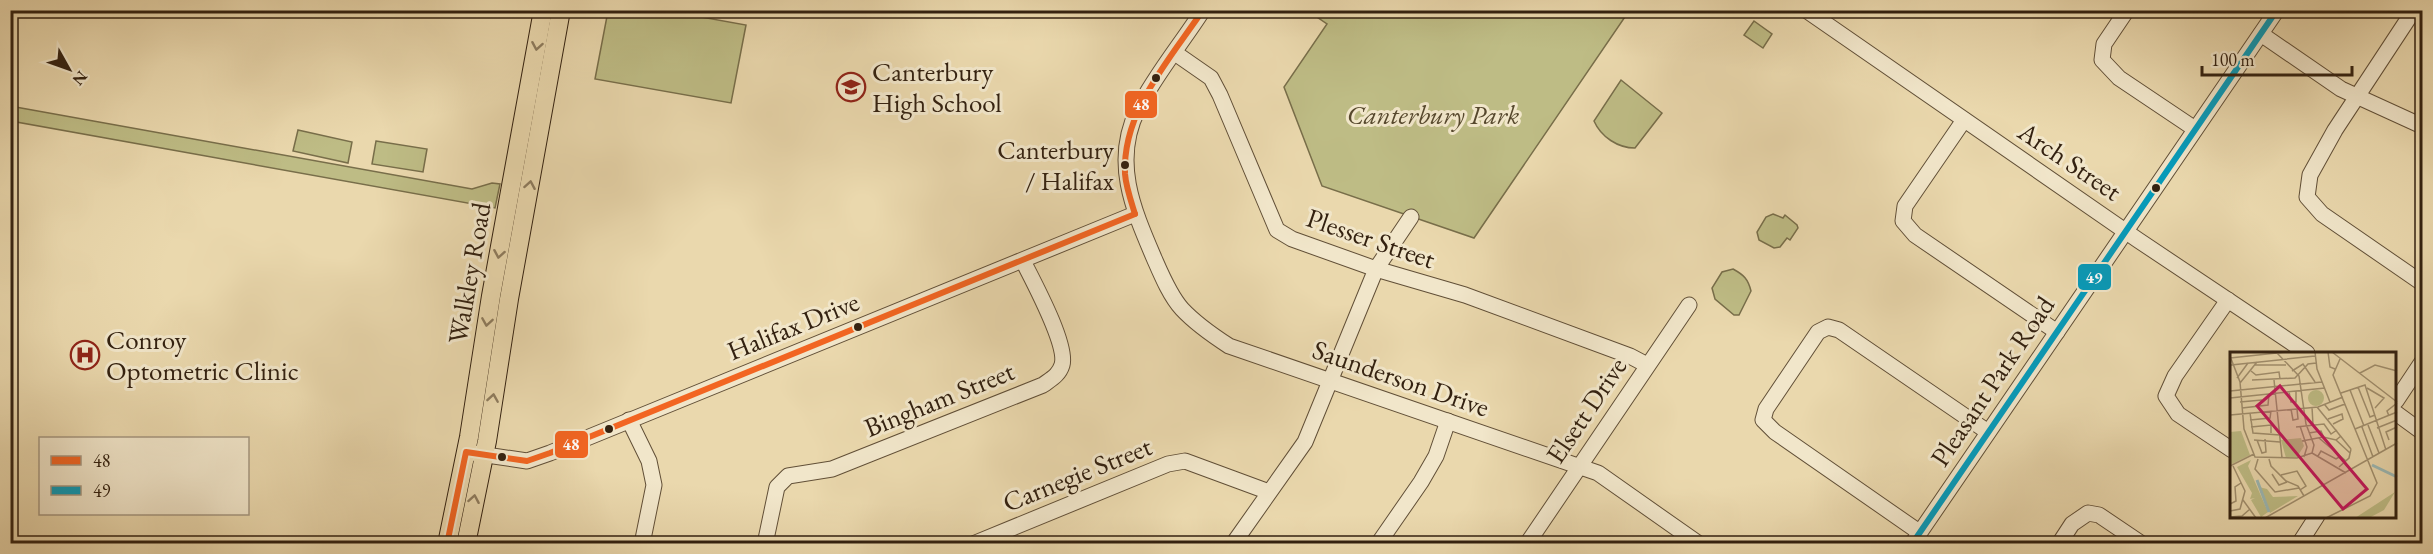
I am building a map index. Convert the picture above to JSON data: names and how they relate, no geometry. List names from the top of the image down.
{
  "streets": {
    "main road": ["Walkley Road"],
    "street": [
      "Arch Street",
      "Plesser Street",
      "Halifax Drive",
      "Saunderson Drive",
      "Pleasant Park Road",
      "Bingham Street",
      "Elsett Drive",
      "Carnegie Street"
    ]
  },
  "crossings": [
    ["Arch Street", "Pleasant Park Road"],
    ["Plesser Street", "Saunderson Drive"],
    ["Plesser Street", "Elsett Drive"],
    ["Walkley Road", "Halifax Drive"],
    ["Halifax Drive", "Saunderson Drive"],
    ["Halifax Drive", "Bingham Street"],
    ["Saunderson Drive", "Elsett Drive"]
  ],
  "parks": ["Canterbury Park"],
  "places": {
    "school or university": ["Canterbury High School"],
    "other": ["Canterbury / Halifax"],
    "hospital": ["Conroy Optometric Clinic"]
  },
  "lines": ["transit line 48", "transit line 49"],
  "legend": ["48", "49"],
  "scale_bar": "100 m",
  "north": "bottom right"
}
